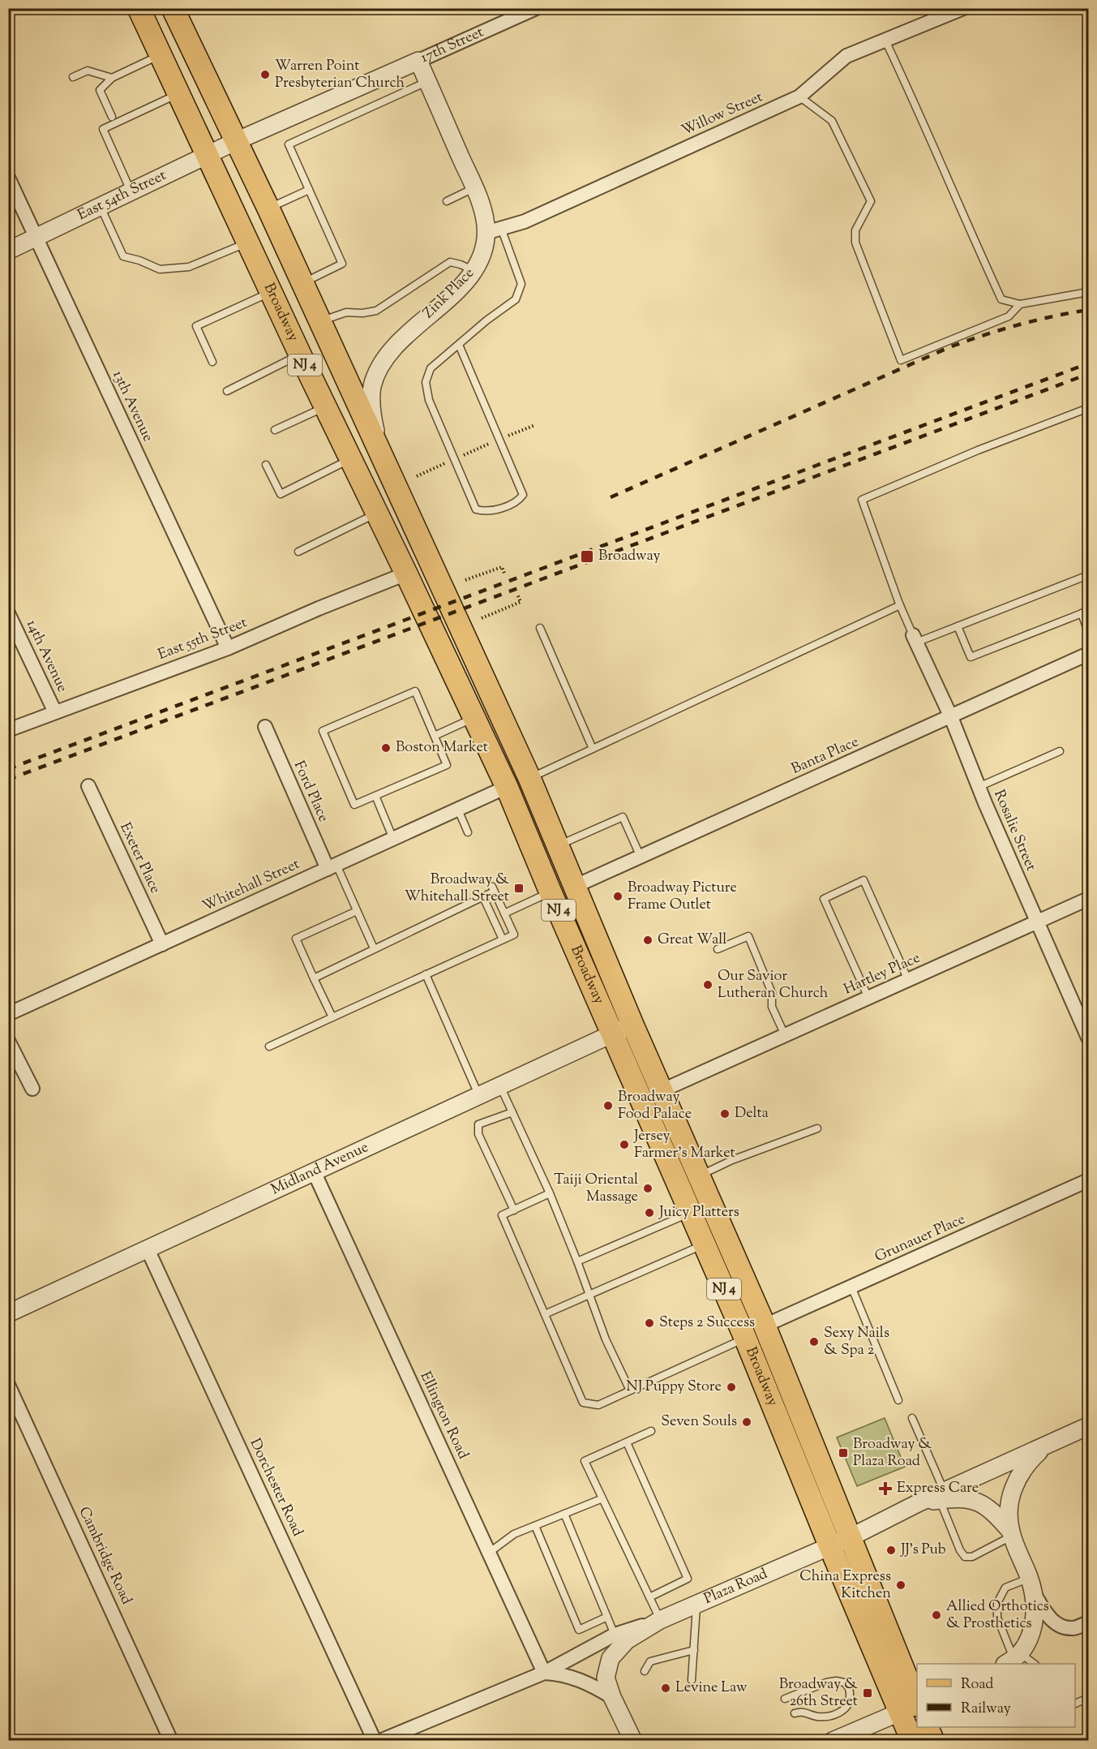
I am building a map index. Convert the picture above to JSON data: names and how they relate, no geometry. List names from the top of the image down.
{
  "streets": {
    "main road": ["Broadway", "NJ 4"],
    "street": [
      "17th Street",
      "Willow Street",
      "East 54th Street",
      "Zink Place",
      "13th Avenue",
      "East 55th Street",
      "14th Avenue",
      "Banta Place",
      "Ford Place",
      "Rosalie Street",
      "Exeter Place",
      "Whitehall Street",
      "Hartley Place",
      "Midland Avenue",
      "Grunauer Place",
      "Ellington Road",
      "Dorchester Road",
      "Cambridge Road",
      "Plaza Road"
    ]
  },
  "crossings": [
    ["17th Street", "East 54th Street"],
    ["17th Street", "Zink Place"],
    ["17th Street", "Broadway"],
    ["Willow Street", "Zink Place"],
    ["East 54th Street", "Broadway"],
    ["East 54th Street", "13th Avenue"],
    ["Zink Place", "Broadway"],
    ["Broadway", "East 55th Street"],
    ["Broadway", "Banta Place"],
    ["Broadway", "Whitehall Street"],
    ["Broadway", "Hartley Place"],
    ["Broadway", "Midland Avenue"],
    ["Broadway", "Grunauer Place"],
    ["Broadway", "Plaza Road"],
    ["13th Avenue", "East 55th Street"],
    ["East 55th Street", "14th Avenue"],
    ["Banta Place", "Rosalie Street"],
    ["Ford Place", "Whitehall Street"],
    ["Rosalie Street", "Hartley Place"],
    ["Exeter Place", "Whitehall Street"],
    ["Midland Avenue", "Ellington Road"],
    ["Midland Avenue", "Dorchester Road"],
    ["Ellington Road", "Plaza Road"]
  ],
  "places": {
    "other": [
      "Warren Point Presbyterian Church",
      "Boston Market",
      "Broadway Picture Frame Outlet",
      "Great Wall",
      "Our Savior Lutheran Church",
      "Broadway Food Palace",
      "Delta",
      "Jersey Farmer’s Market",
      "Taiji Oriental Massage",
      "Juicy Platters",
      "Steps 2 Success",
      "Sexy Nails & Spa 2",
      "NJ Puppy Store",
      "Seven Souls",
      "JJ’s Pub",
      "China Express Kitchen",
      "Allied Orthotics & Prosthetics",
      "Levine Law"
    ],
    "transit": [
      "Broadway",
      "Broadway & Whitehall Street",
      "Broadway & Plaza Road",
      "Broadway & 26th Street"
    ],
    "health": ["Express Care"]
  },
  "legend": ["Road", "Railway"]
}
